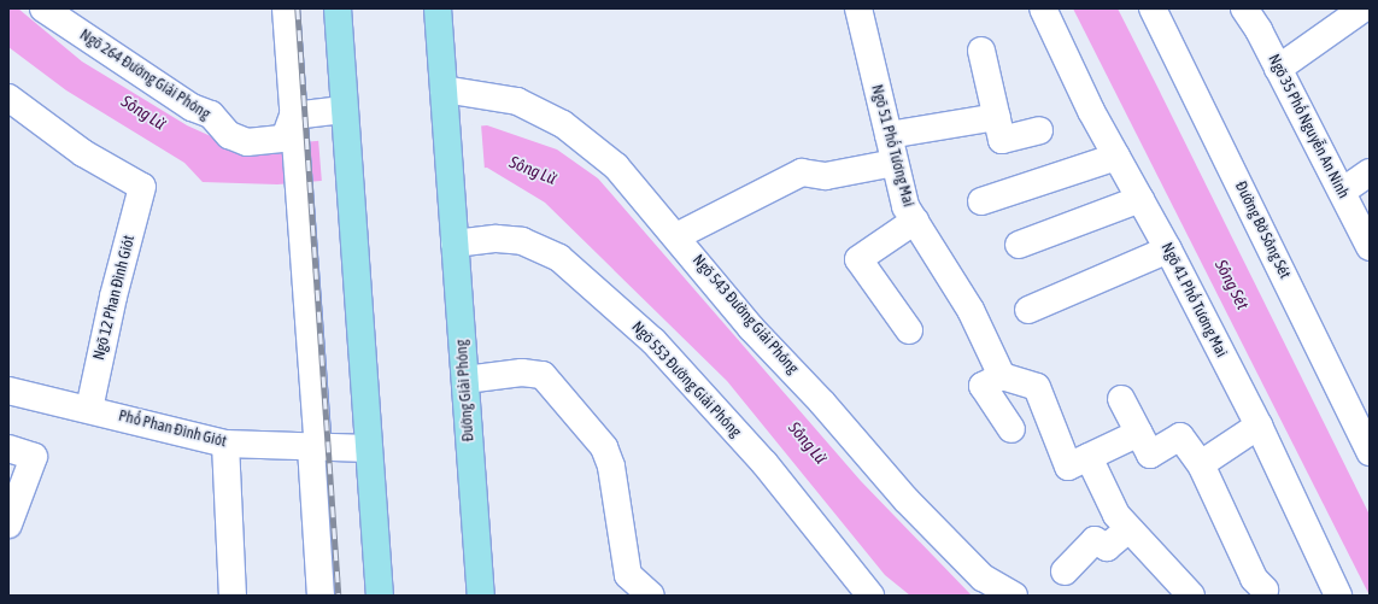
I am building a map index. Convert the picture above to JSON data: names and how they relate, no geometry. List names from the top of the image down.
{
  "streets": {
    "main road": ["Đường Giải Phóng"],
    "street": [
      "Ngõ 264 Đường Giải Phóng",
      "Ngõ 35 Phố Nguyễn An Ninh",
      "Ngõ 51 Phố Tương Mai",
      "Đường Bờ Sông Sét",
      "Ngõ 12 Phan Đình Giót",
      "Ngõ 41 Phố Tương Mai",
      "Ngõ 543 Đường Giải Phóng",
      "Ngõ 553 Đường Giải Phóng",
      "Phố Phan Đình Giót"
    ]
  },
  "crossings": [
    ["Ngõ 12 Phan Đình Giót", "Phố Phan Đình Giót"],
    ["Ngõ 543 Đường Giải Phóng", "Đường Giải Phóng"],
    ["Ngõ 553 Đường Giải Phóng", "Đường Giải Phóng"]
  ],
  "water": ["Sông Lừ", "Sông Sét"]
}
